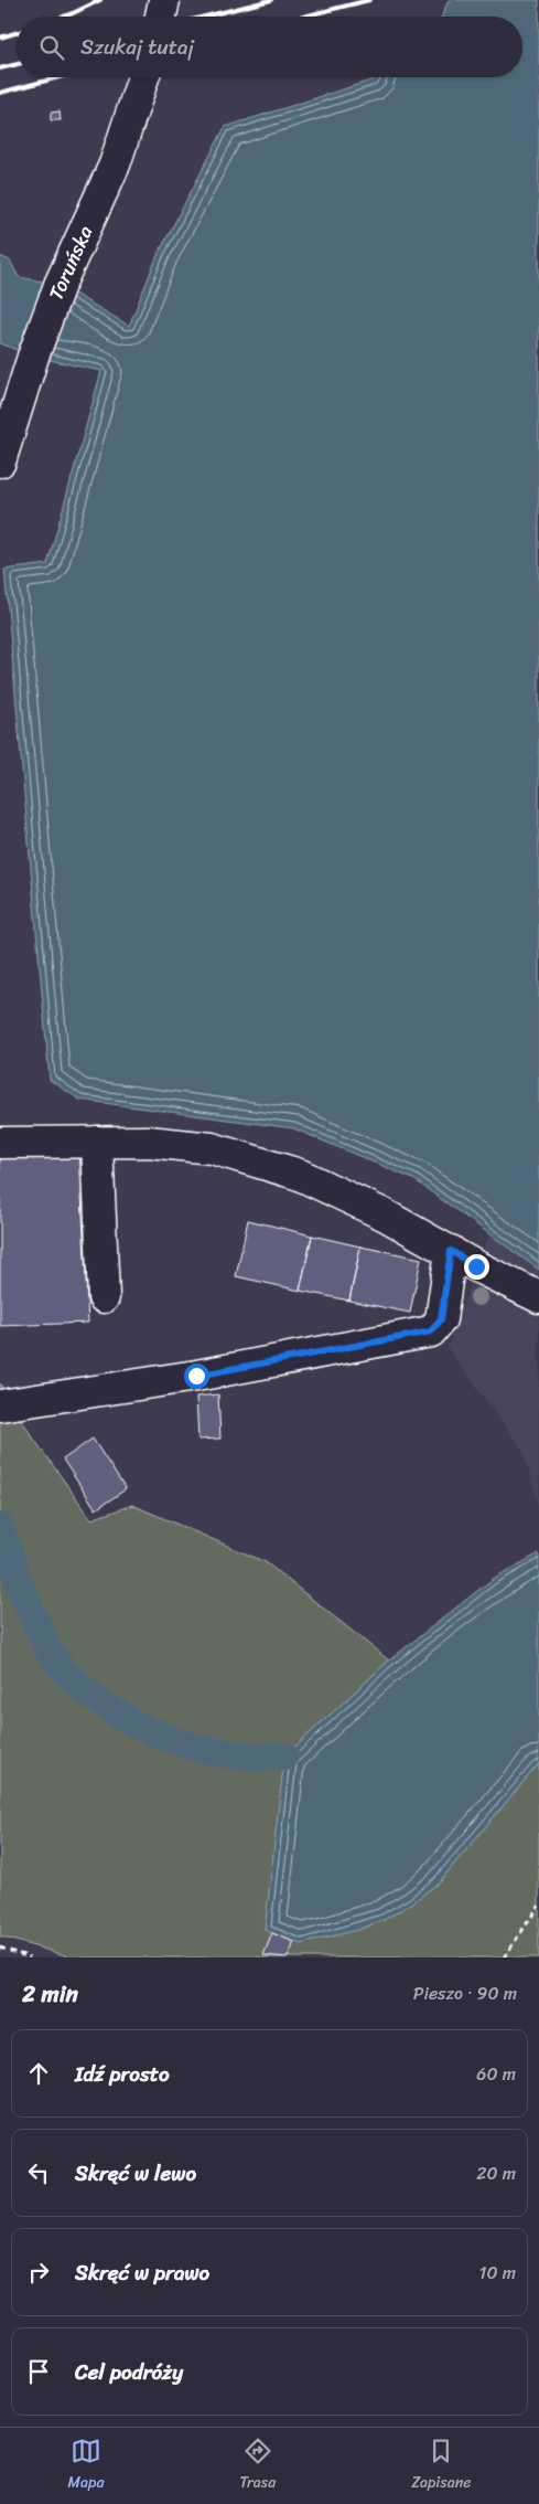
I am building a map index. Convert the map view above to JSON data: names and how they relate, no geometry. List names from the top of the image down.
{
  "streets": {
    "street": ["Toruńska"]
  },
  "page": {
    "search": "Szukaj tutaj",
    "heading": ["2 min", "Pieszo · 90 m"],
    "list": [
      ["Idź prosto", "60 m"],
      ["Skręć w lewo", "20 m"],
      ["Skręć w prawo", "10 m"],
      "Cel podróży"
    ],
    "nav": ["Mapa", "Trasa", "Zapisane"]
  }
}
